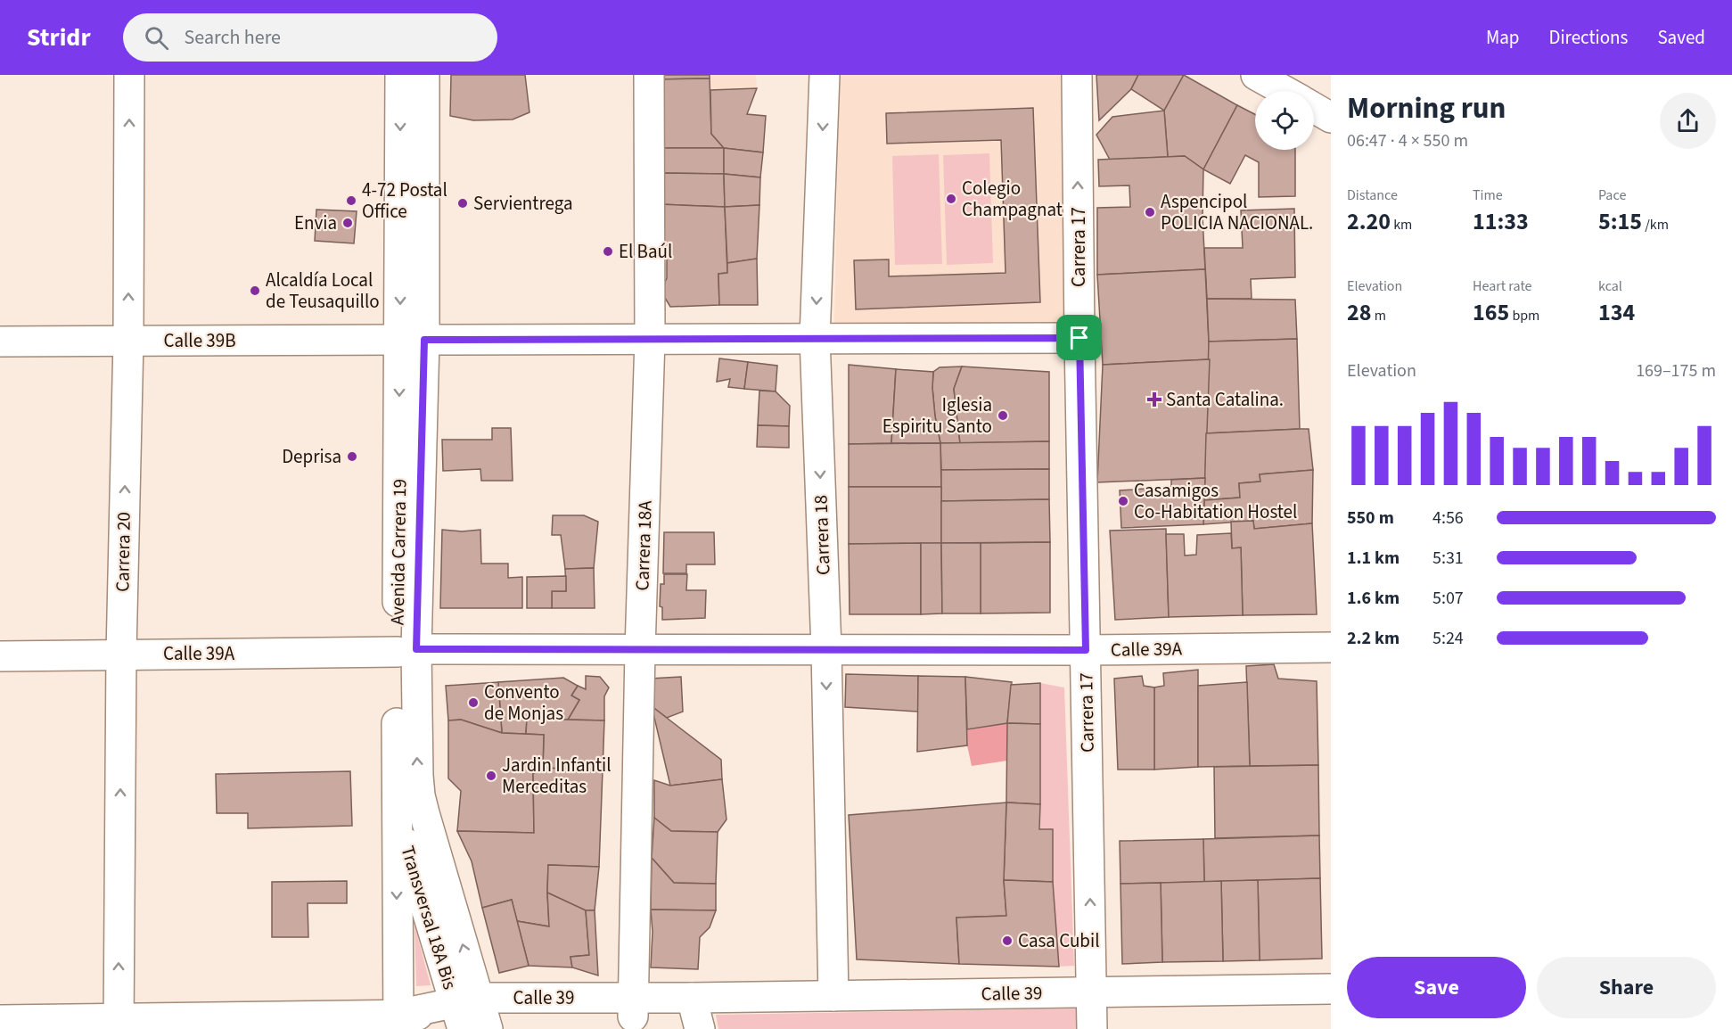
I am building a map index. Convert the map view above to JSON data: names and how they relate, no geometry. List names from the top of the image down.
{
  "streets": {
    "street": [
      "Carrera 17",
      "Calle 39B",
      "Carrera 18",
      "Carrera 18A",
      "Carrera 20",
      "Avenida Carrera 19",
      "Calle 39A",
      "Transversal 18A Bis",
      "Calle 39"
    ]
  },
  "crossings": [
    ["Carrera 17", "Calle 39B"],
    ["Carrera 17", "Calle 39A"],
    ["Carrera 17", "Calle 39"],
    ["Calle 39B", "Carrera 18"],
    ["Calle 39B", "Carrera 18A"],
    ["Calle 39B", "Carrera 20"],
    ["Calle 39B", "Avenida Carrera 19"],
    ["Carrera 18", "Calle 39A"],
    ["Carrera 18", "Calle 39"],
    ["Carrera 18A", "Calle 39A"],
    ["Carrera 18A", "Calle 39"],
    ["Carrera 20", "Calle 39A"],
    ["Carrera 20", "Calle 39"],
    ["Avenida Carrera 19", "Calle 39A"],
    ["Avenida Carrera 19", "Transversal 18A Bis"],
    ["Avenida Carrera 19", "Calle 39"],
    ["Transversal 18A Bis", "Calle 39"]
  ],
  "one_way": ["Carrera 17", "Carrera 18", "Carrera 20"],
  "places": {
    "other": [
      "Colegio Champagnat",
      "4-72 Postal Office",
      "Servientrega",
      "Aspencipol POLICIA NACIONAL.",
      "Envia",
      "El Baúl",
      "Alcaldía Local de Teusaquillo",
      "Iglesia Espiritu Santo",
      "Deprisa",
      "Casamigos Co-Habitation Hostel",
      "Convento de Monjas",
      "Jardin Infantil Merceditas",
      "Casa Cubil"
    ],
    "health": ["Santa Catalina."]
  },
  "page": {
    "header": "Stridr",
    "search": "Search here",
    "nav": ["Map", "Directions", "Saved"],
    "heading": ["Morning run", "06:47 · 4 × 550 m"],
    "stats": [
      ["Distance", "2.20 km"],
      ["Time", "11:33"],
      ["Pace", "5:15 /km"],
      ["Elevation", "28 m"],
      ["Heart rate", "165 bpm"],
      ["kcal", "134"]
    ],
    "chart": ["Elevation", "169–175 m"],
    "list": [
      {
        "name": "550 m",
        "note": "4:56"
      },
      {
        "name": "1.1 km",
        "note": "5:31"
      },
      {
        "name": "1.6 km",
        "note": "5:07"
      },
      {
        "name": "2.2 km",
        "note": "5:24"
      }
    ],
    "buttons": ["Save", "Share"]
  }
}
